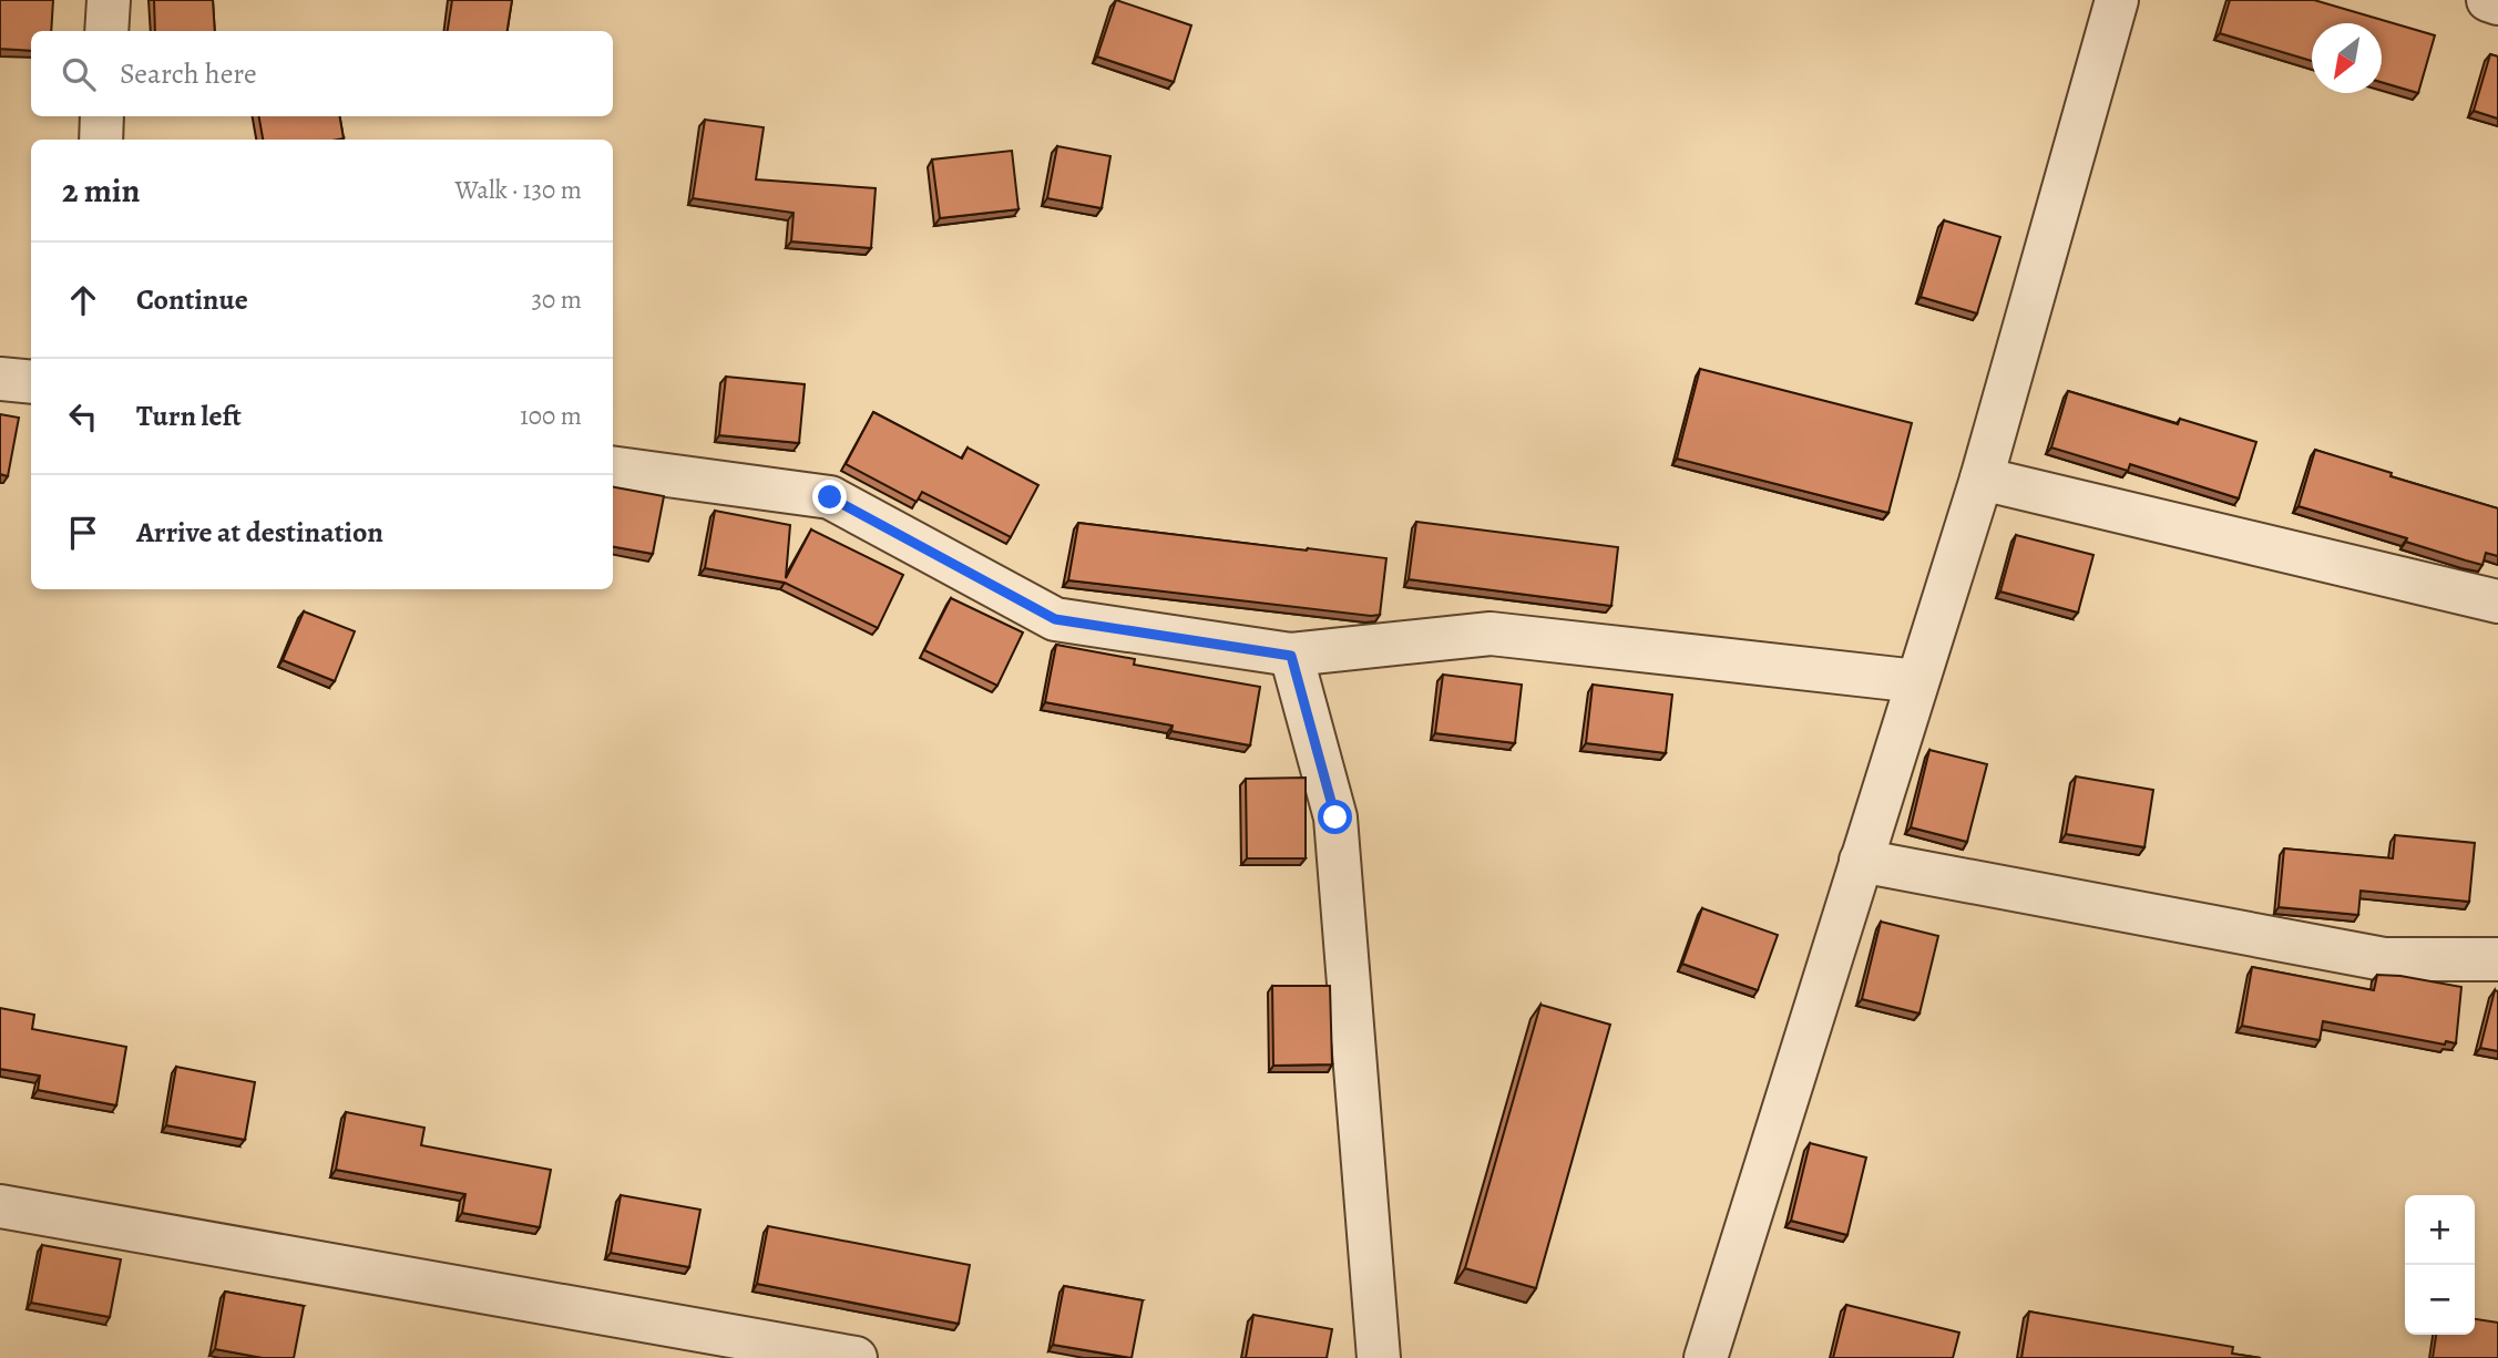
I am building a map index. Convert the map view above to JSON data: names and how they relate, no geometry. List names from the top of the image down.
{
  "north": "bottom left",
  "page": {
    "search": "Search here",
    "heading": ["2 min", "Walk · 130 m"],
    "list": [
      ["Continue", "30 m"],
      ["Turn left", "100 m"],
      "Arrive at destination"
    ],
    "map_buttons": ["+", "−"]
  }
}
